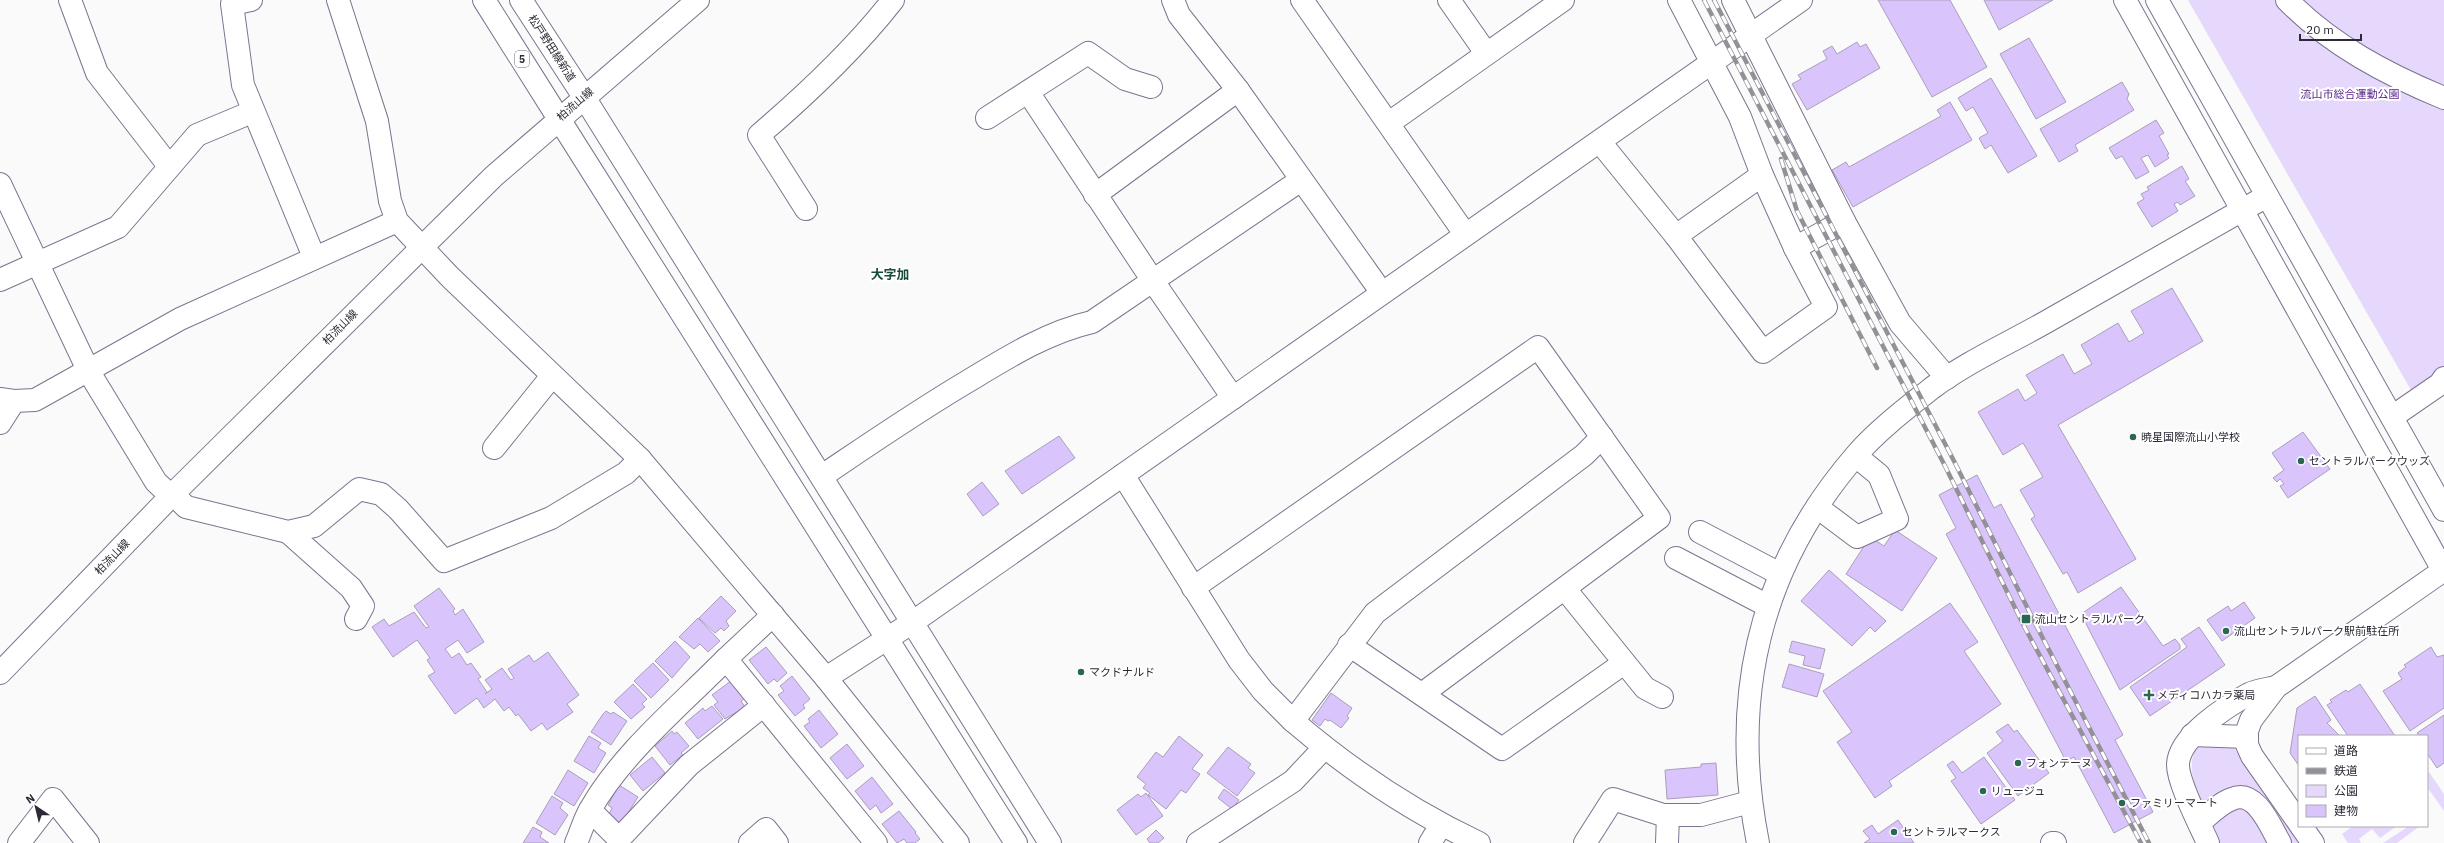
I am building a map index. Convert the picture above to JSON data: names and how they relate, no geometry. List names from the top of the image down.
{
  "streets": {
    "street": ["松戸野田線新道", "5", "柏流山線"]
  },
  "crossings": [
    ["松戸野田線新道", "柏流山線"],
    ["5", "柏流山線"]
  ],
  "districts": ["大字加"],
  "parks": ["流山市総合運動公園"],
  "places": {
    "other": [
      "暁星国際流山小学校",
      "セントラルパークウッズ",
      "流山セントラルパーク駅前駐在所",
      "マクドナルド",
      "フォンテーヌ",
      "リュージュ",
      "ファミリーマート",
      "セントラルマークス"
    ],
    "transit": ["流山セントラルパーク"],
    "health": ["メディコハカラ薬局"]
  },
  "legend": [
    "道路",
    "鉄道",
    "公園",
    "建物"
  ],
  "scale_bar": "20 m",
  "north": "top left"
}
